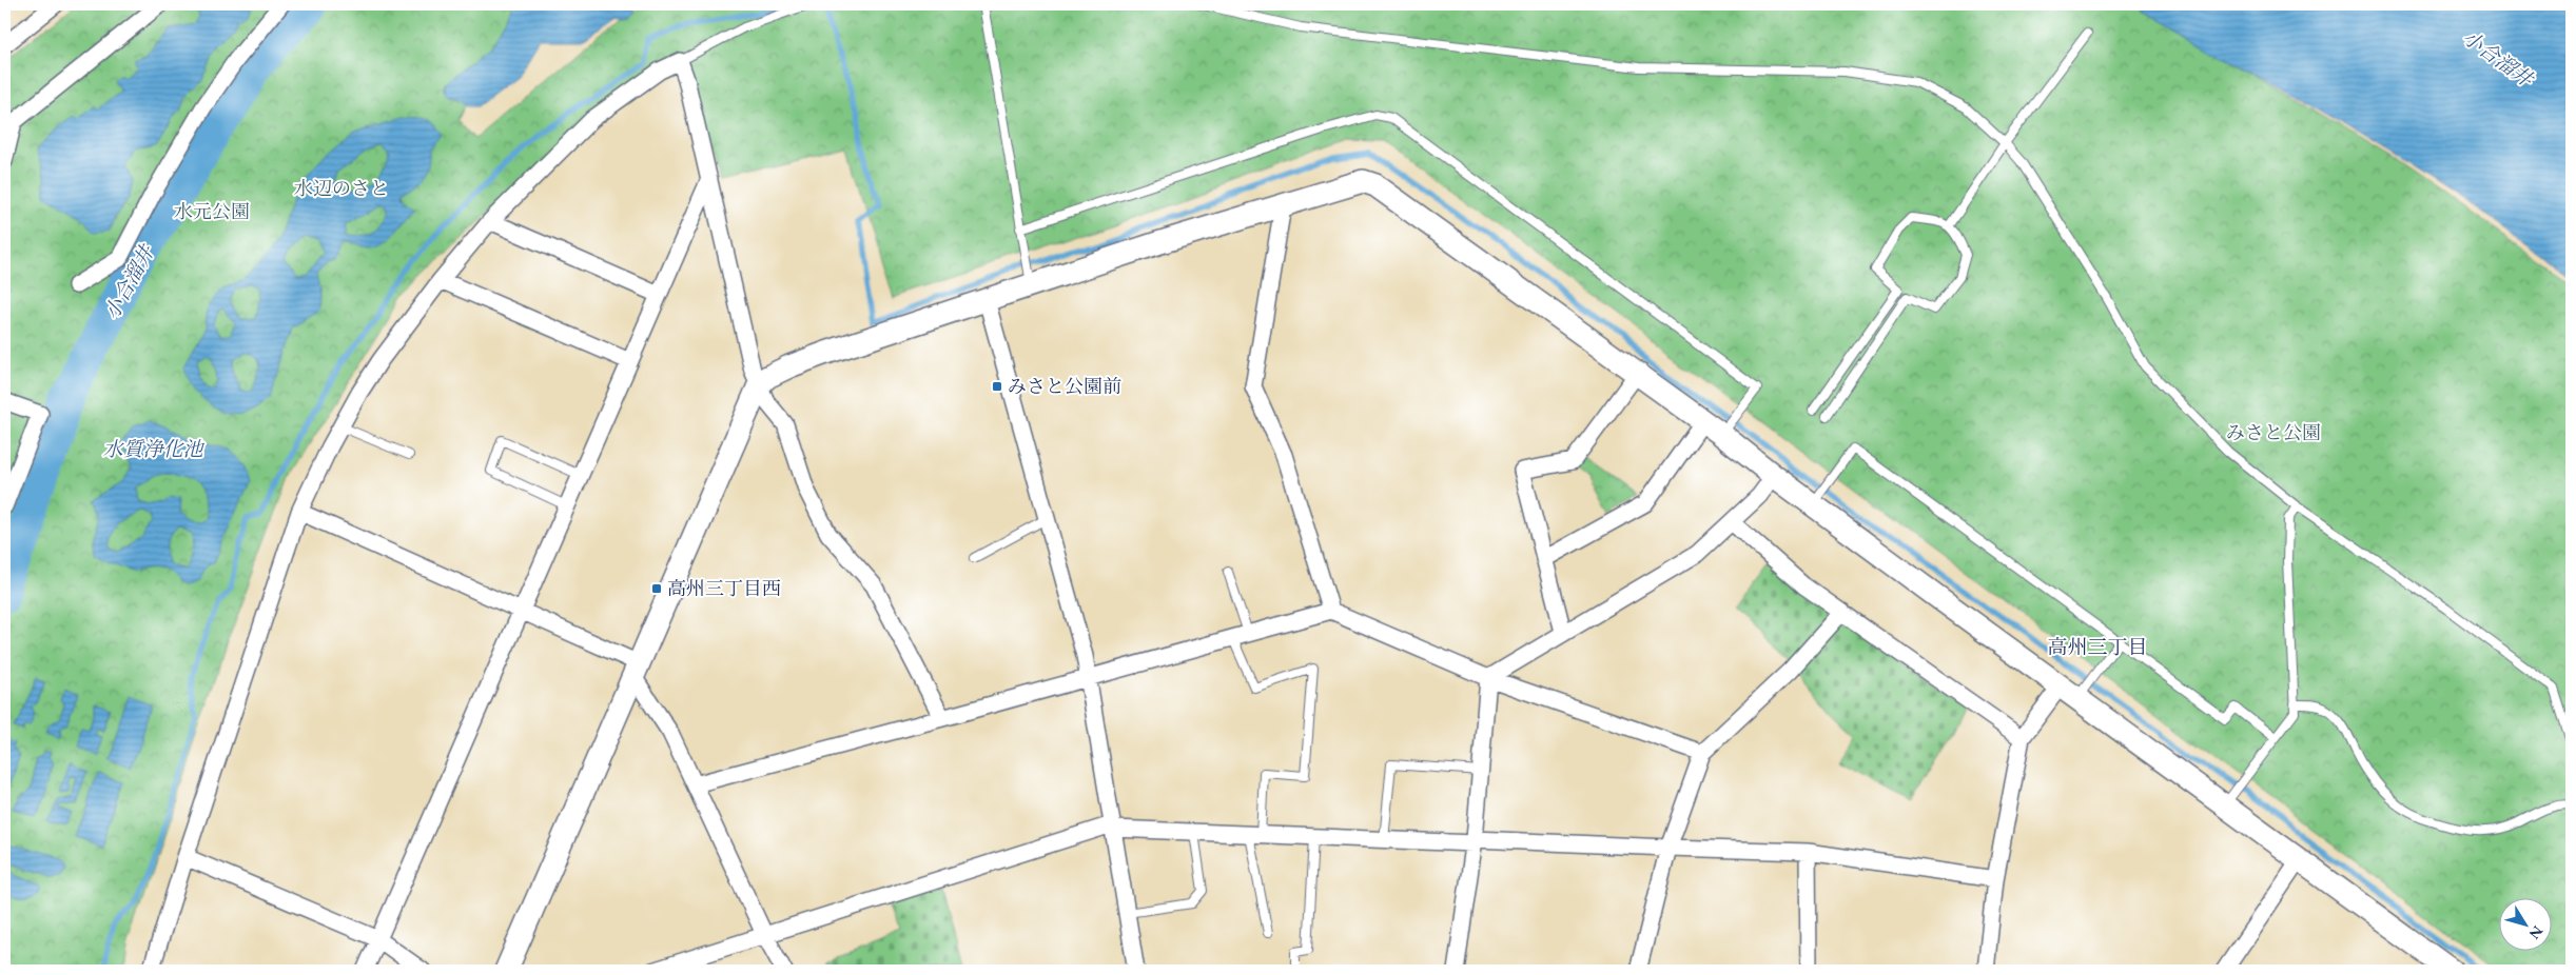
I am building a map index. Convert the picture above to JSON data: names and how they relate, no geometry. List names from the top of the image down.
{
  "districts": ["高州三丁目"],
  "water": ["小合溜井", "水質浄化池"],
  "parks": ["水辺のさと", "水元公園", "みさと公園"],
  "places": {
    "transit": ["みさと公園前", "高州三丁目西"]
  },
  "north": "bottom right"
}
